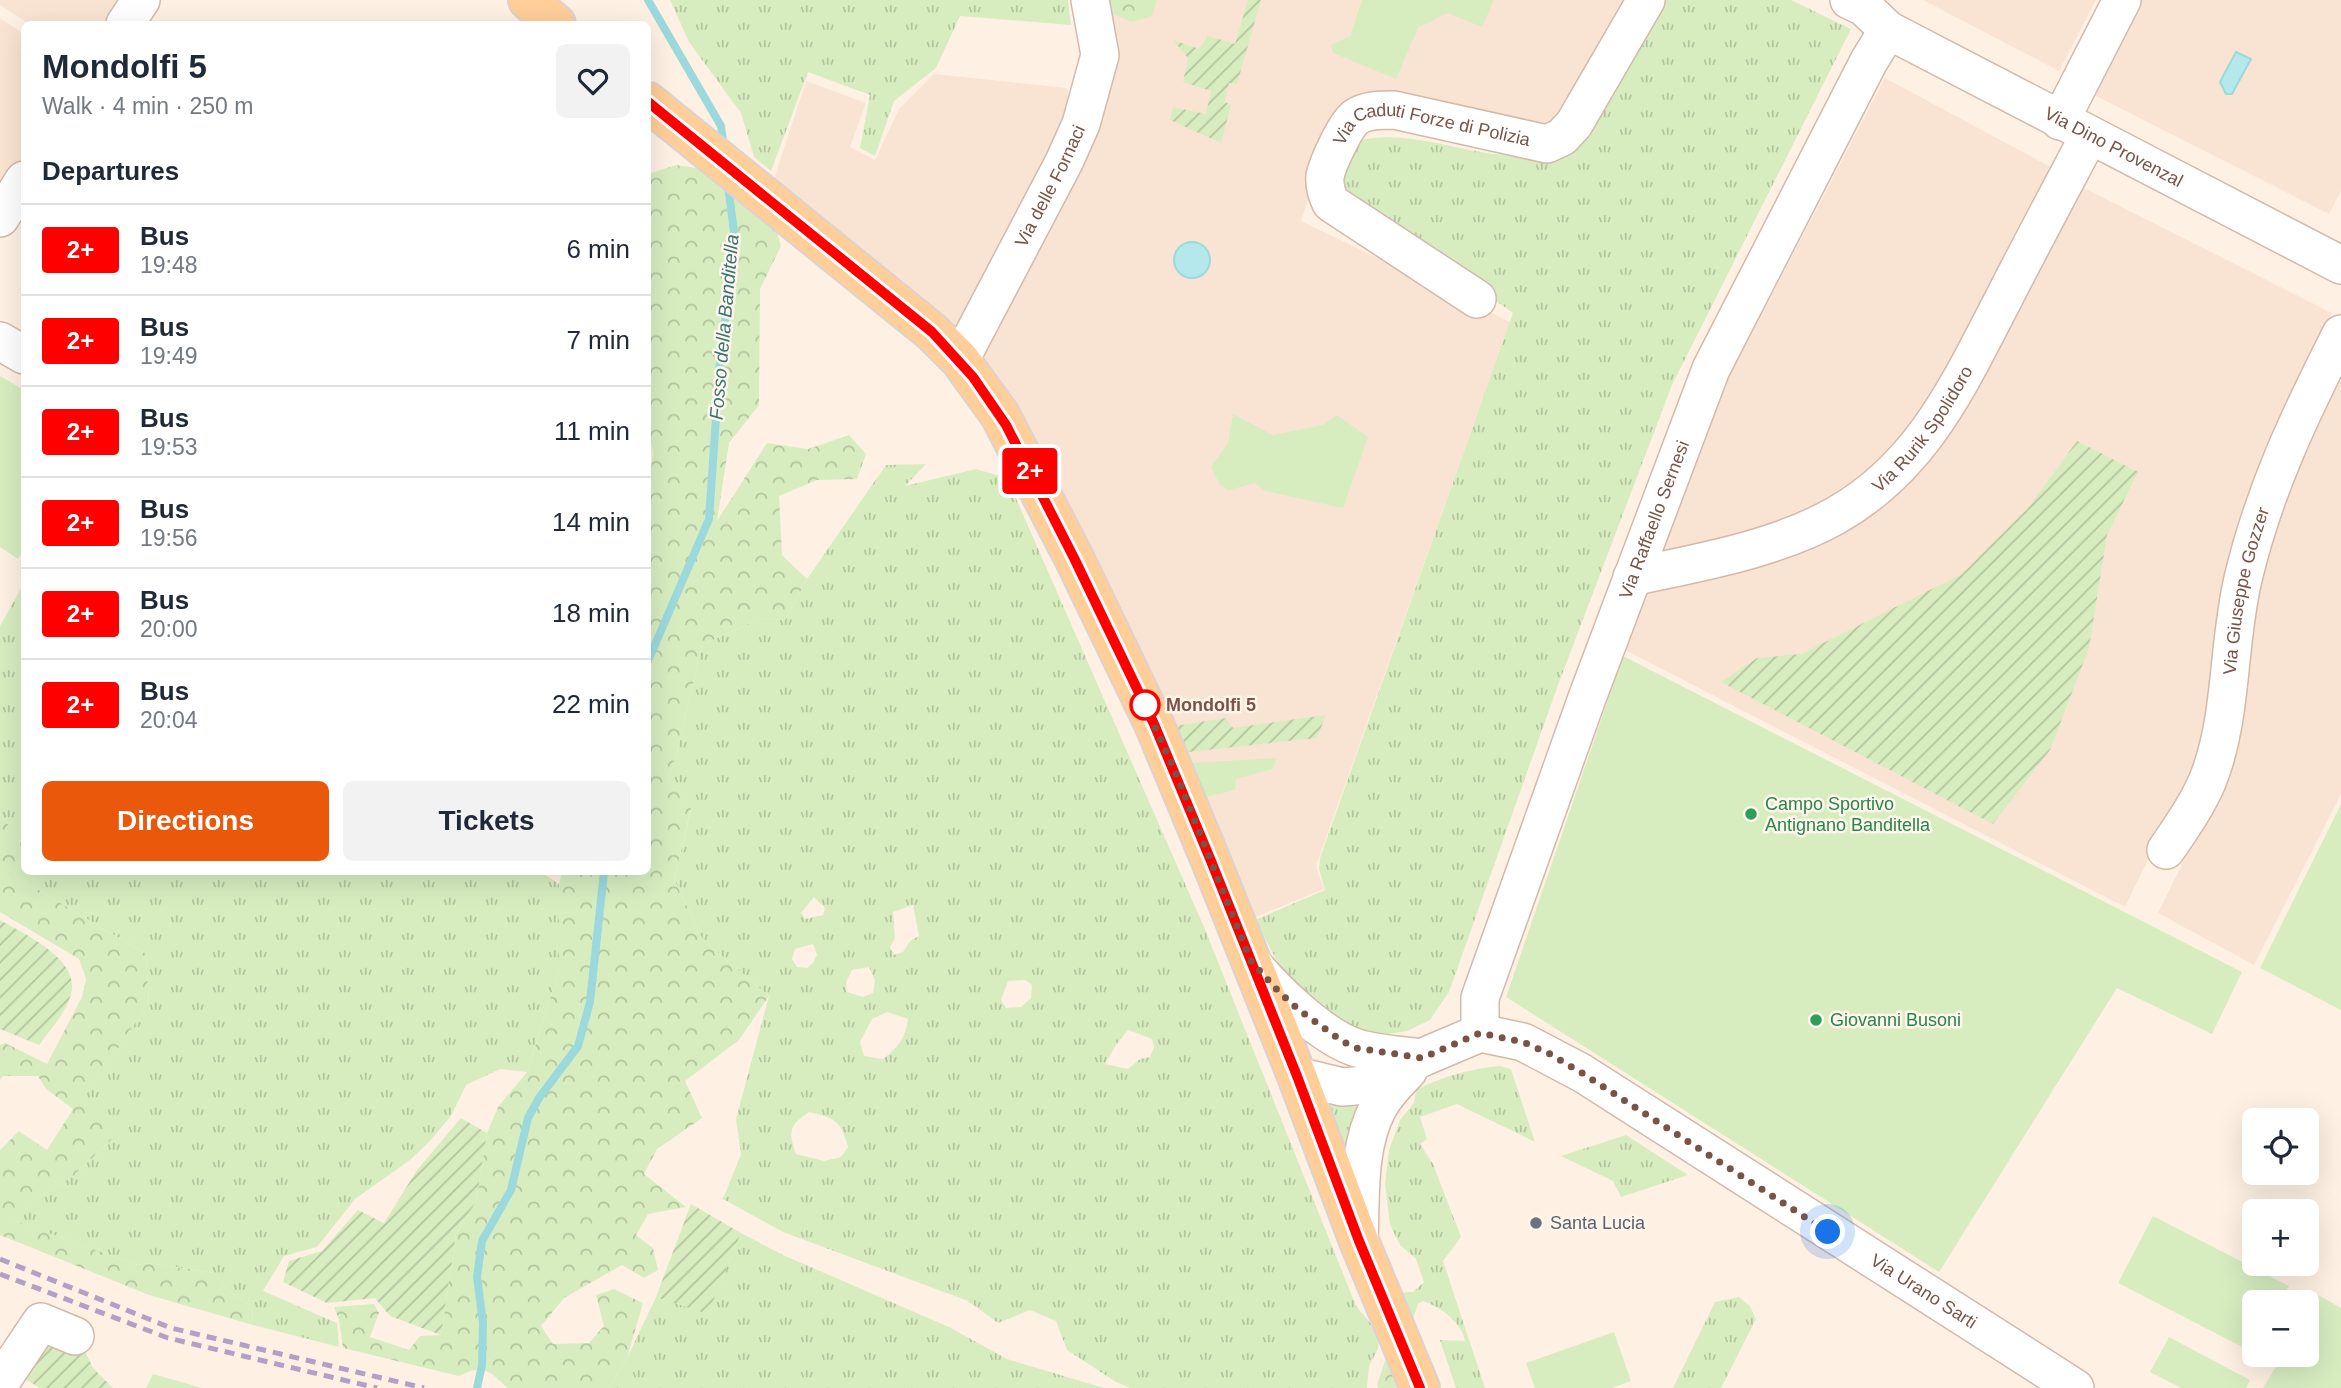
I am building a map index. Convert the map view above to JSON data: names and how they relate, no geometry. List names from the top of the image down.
{
  "streets": {
    "street": [
      "Via Caduti Forze di Polizia",
      "Via Dino Provenzal",
      "Via delle Fornaci",
      "Via Rurik Spolidoro",
      "Via Raffaello Sernesi",
      "Via Giuseppe Gozzer",
      "Via Urano Sarti"
    ]
  },
  "crossings": [
    ["Via Dino Provenzal", "Via Rurik Spolidoro"],
    ["Via Dino Provenzal", "Via Raffaello Sernesi"],
    ["Via Rurik Spolidoro", "Via Raffaello Sernesi"],
    ["Via Raffaello Sernesi", "Via Urano Sarti"]
  ],
  "water": ["Fosso della Banditella"],
  "places": [
    "Mondolfi 5",
    "Campo Sportivo Antignano Banditella",
    "Giovanni Busoni",
    "Santa Lucia"
  ],
  "lines": ["bus line 2+"],
  "page": {
    "on_map": "2+",
    "heading": [
      ["Mondolfi 5", "Walk · 4 min · 250 m"],
      "Departures"
    ],
    "list": [
      {
        "mark": "2+",
        "name": "Bus",
        "note": "19:48",
        "value": "6 min"
      },
      {
        "mark": "2+",
        "name": "Bus",
        "note": "19:49",
        "value": "7 min"
      },
      {
        "mark": "2+",
        "name": "Bus",
        "note": "19:53",
        "value": "11 min"
      },
      {
        "mark": "2+",
        "name": "Bus",
        "note": "19:56",
        "value": "14 min"
      },
      {
        "mark": "2+",
        "name": "Bus",
        "note": "20:00",
        "value": "18 min"
      },
      {
        "mark": "2+",
        "name": "Bus",
        "note": "20:04",
        "value": "22 min"
      }
    ],
    "buttons": ["Directions", "Tickets"],
    "map_buttons": ["+", "−"]
  }
}
